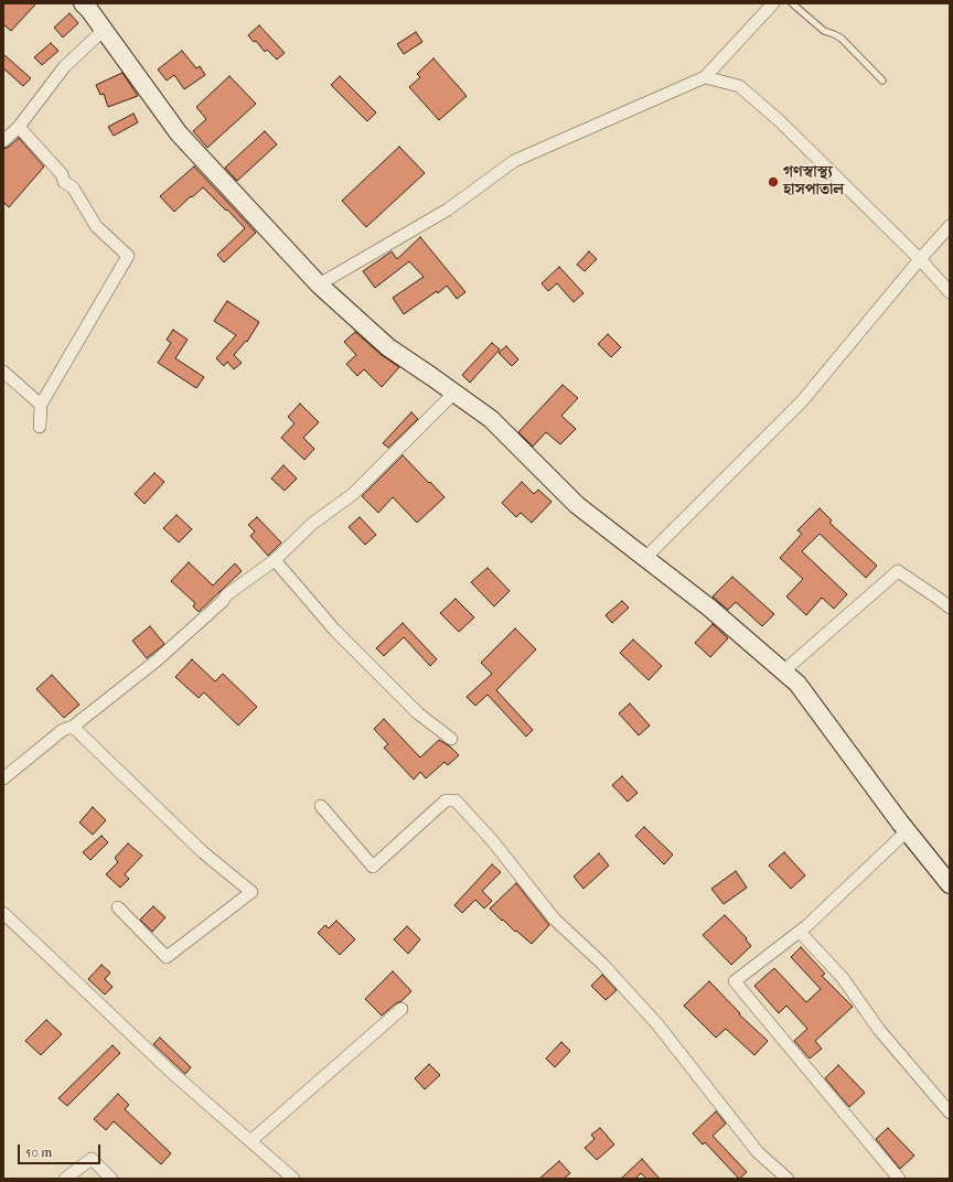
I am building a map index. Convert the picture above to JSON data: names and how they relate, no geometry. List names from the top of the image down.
{
  "places": ["গণস্বাস্থ্য হাসপাতাল"],
  "scale_bar": "50 m"
}
